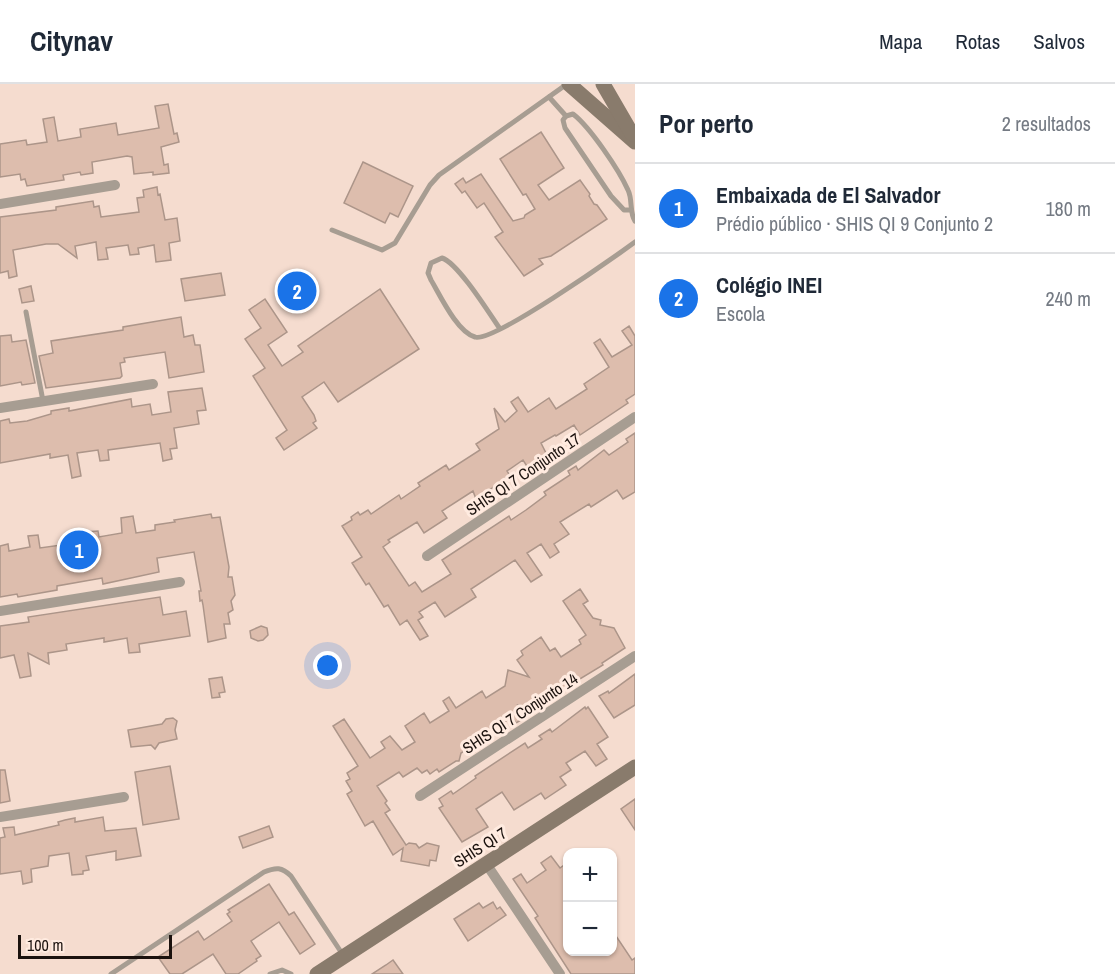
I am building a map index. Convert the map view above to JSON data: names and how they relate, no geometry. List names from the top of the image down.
{
  "streets": {
    "street": ["SHIS QI 7 Conjunto 17", "SHIS QI 7 Conjunto 14", "SHIS QI 7"]
  },
  "scale_bar": "100 m",
  "page": {
    "header": "Citynav",
    "nav": ["Mapa", "Rotas", "Salvos"],
    "heading": ["Por perto", "2 resultados"],
    "list": [
      {
        "mark": "1",
        "name": "Embaixada de El Salvador",
        "note": "Prédio público · SHIS QI 9 Conjunto 2",
        "value": "180 m"
      },
      {
        "mark": "2",
        "name": "Colégio INEI",
        "note": "Escola",
        "value": "240 m"
      }
    ],
    "pins": ["2", "1"],
    "map_buttons": ["+", "−"],
    "scale": "100 m"
  }
}
